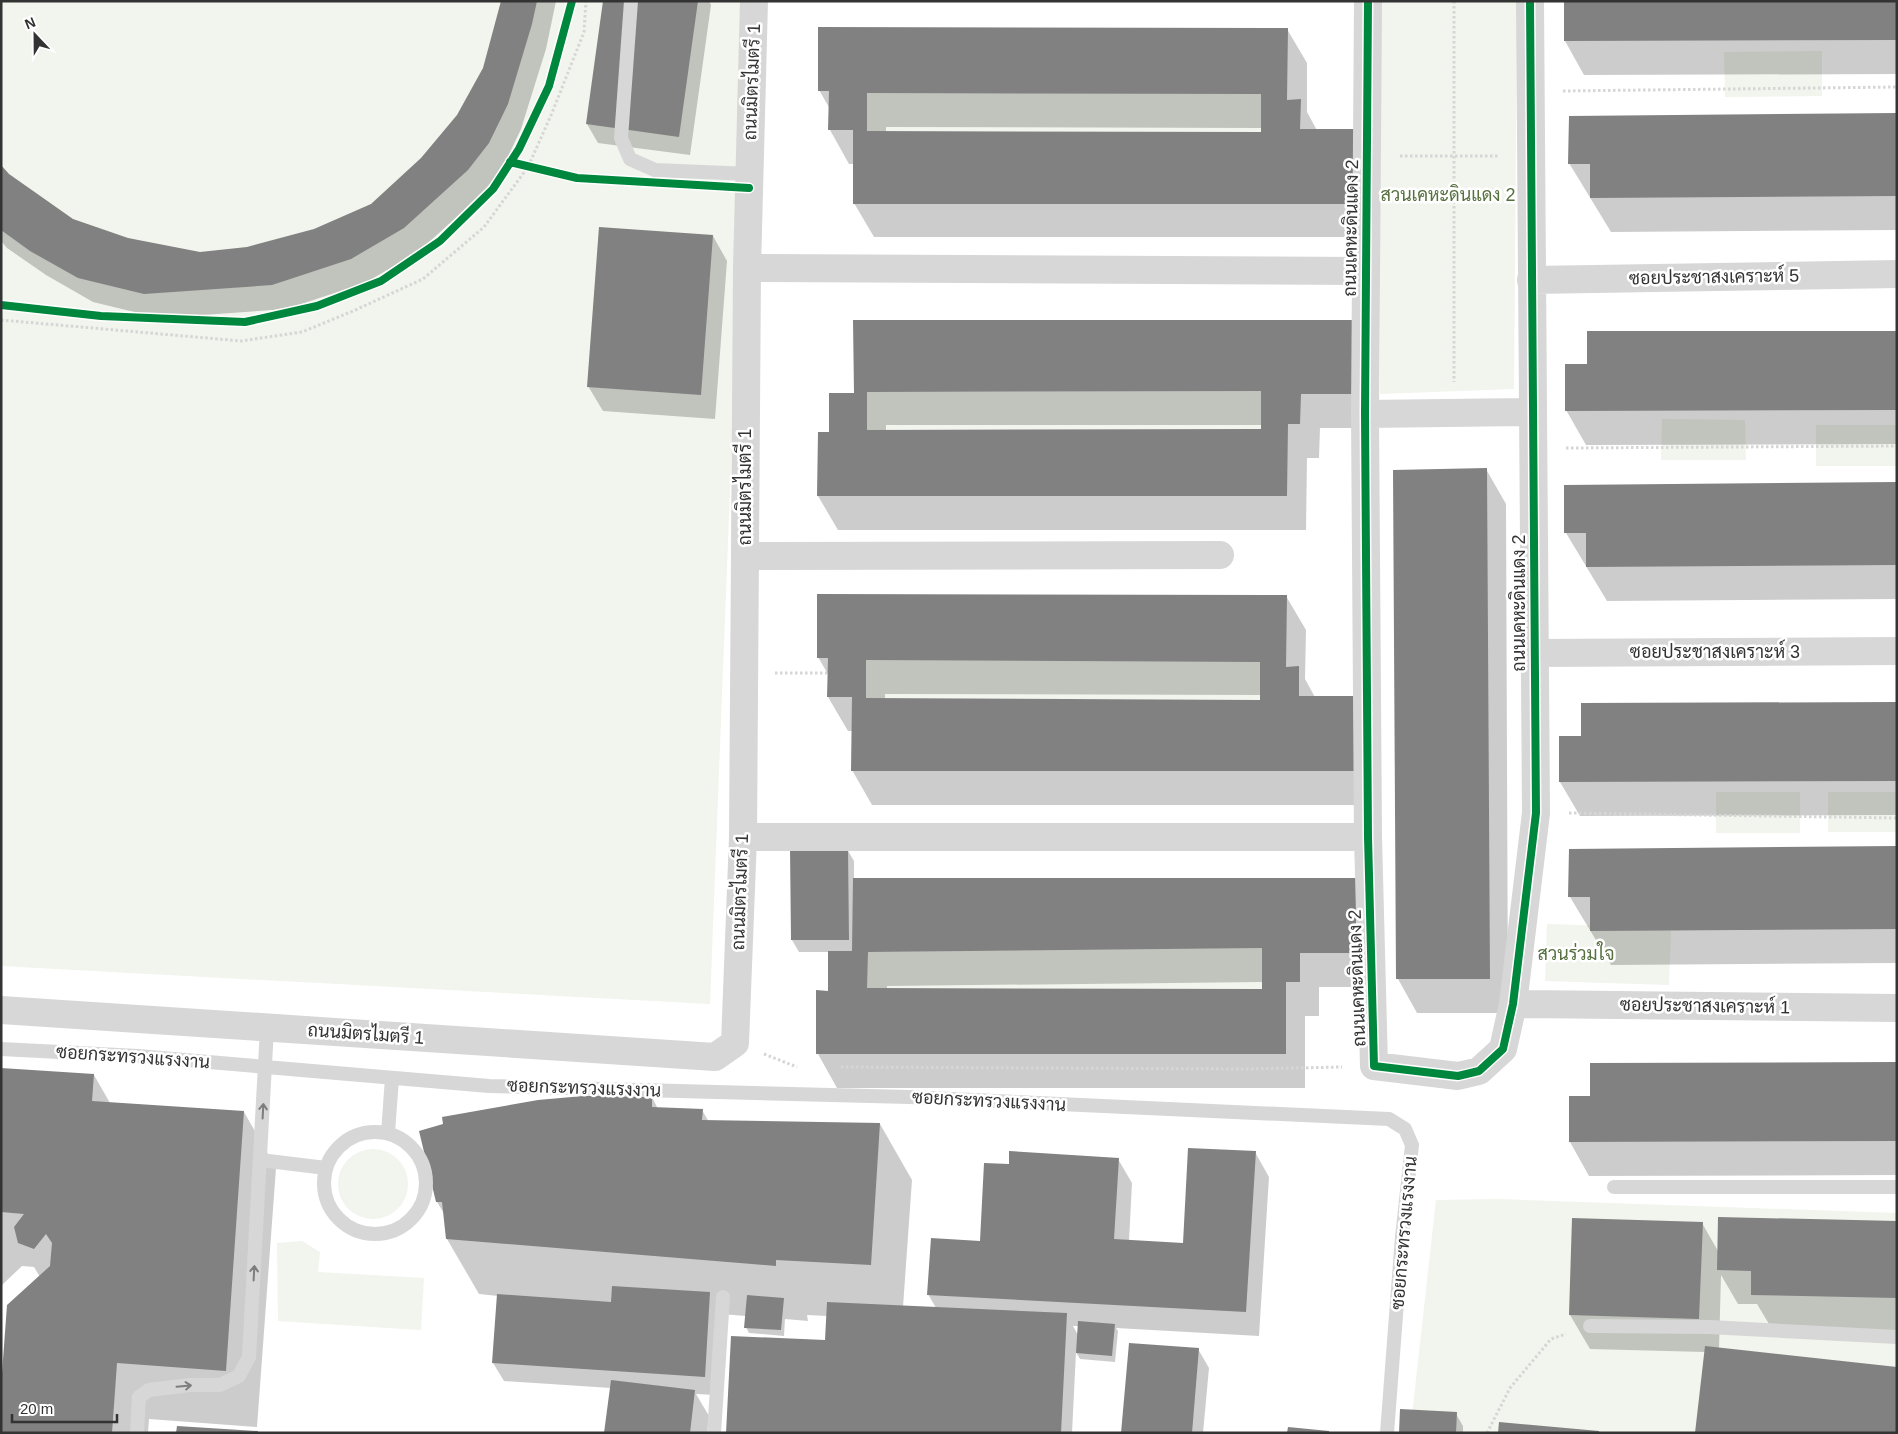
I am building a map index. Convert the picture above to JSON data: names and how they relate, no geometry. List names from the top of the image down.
{
  "streets": {
    "street": [
      "ถนนมิตรไมตรี 1",
      "ถนนเคหะดินแดง 2",
      "ซอยประชาสงเคราะห์ 5",
      "ซอยประชาสงเคราะห์ 3",
      "ซอยประชาสงเคราะห์ 1"
    ],
    "lane": ["ซอยกระทรวงแรงงาน"]
  },
  "crossings": [
    ["ถนนเคหะดินแดง 2", "ซอยประชาสงเคราะห์ 5"],
    ["ถนนเคหะดินแดง 2", "ซอยประชาสงเคราะห์ 3"],
    ["ถนนเคหะดินแดง 2", "ซอยประชาสงเคราะห์ 1"]
  ],
  "parks": ["สวนเคหะดินแดง 2", "สวนร่วมใจ"],
  "scale_bar": "20 m",
  "north": "top"
}
